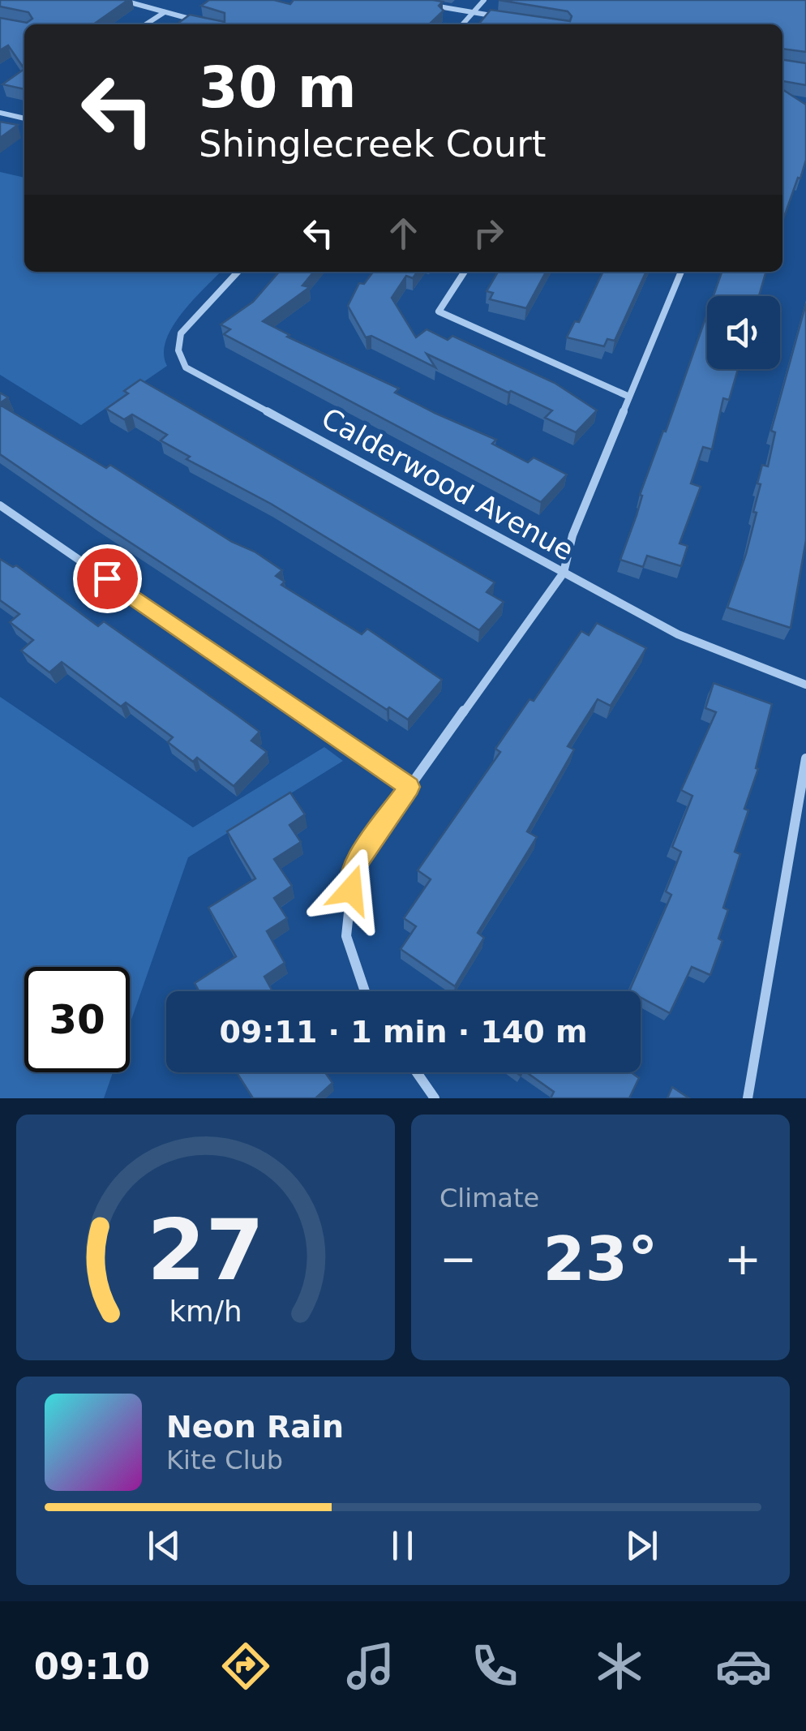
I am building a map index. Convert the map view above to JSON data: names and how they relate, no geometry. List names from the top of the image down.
{
  "streets": {
    "street": ["Calderwood Avenue"]
  },
  "page": {
    "turn": ["30 m", "Shinglecreek Court"],
    "limit": "30",
    "trip": "09:11 · 1 min · 140 m",
    "tile": "Climate",
    "heat": ["−", "23°", "+"],
    "song": ["Neon Rain", "Kite Club"],
    "tabs": "09:10",
    "gauge": ["27", "km/h"]
  }
}
